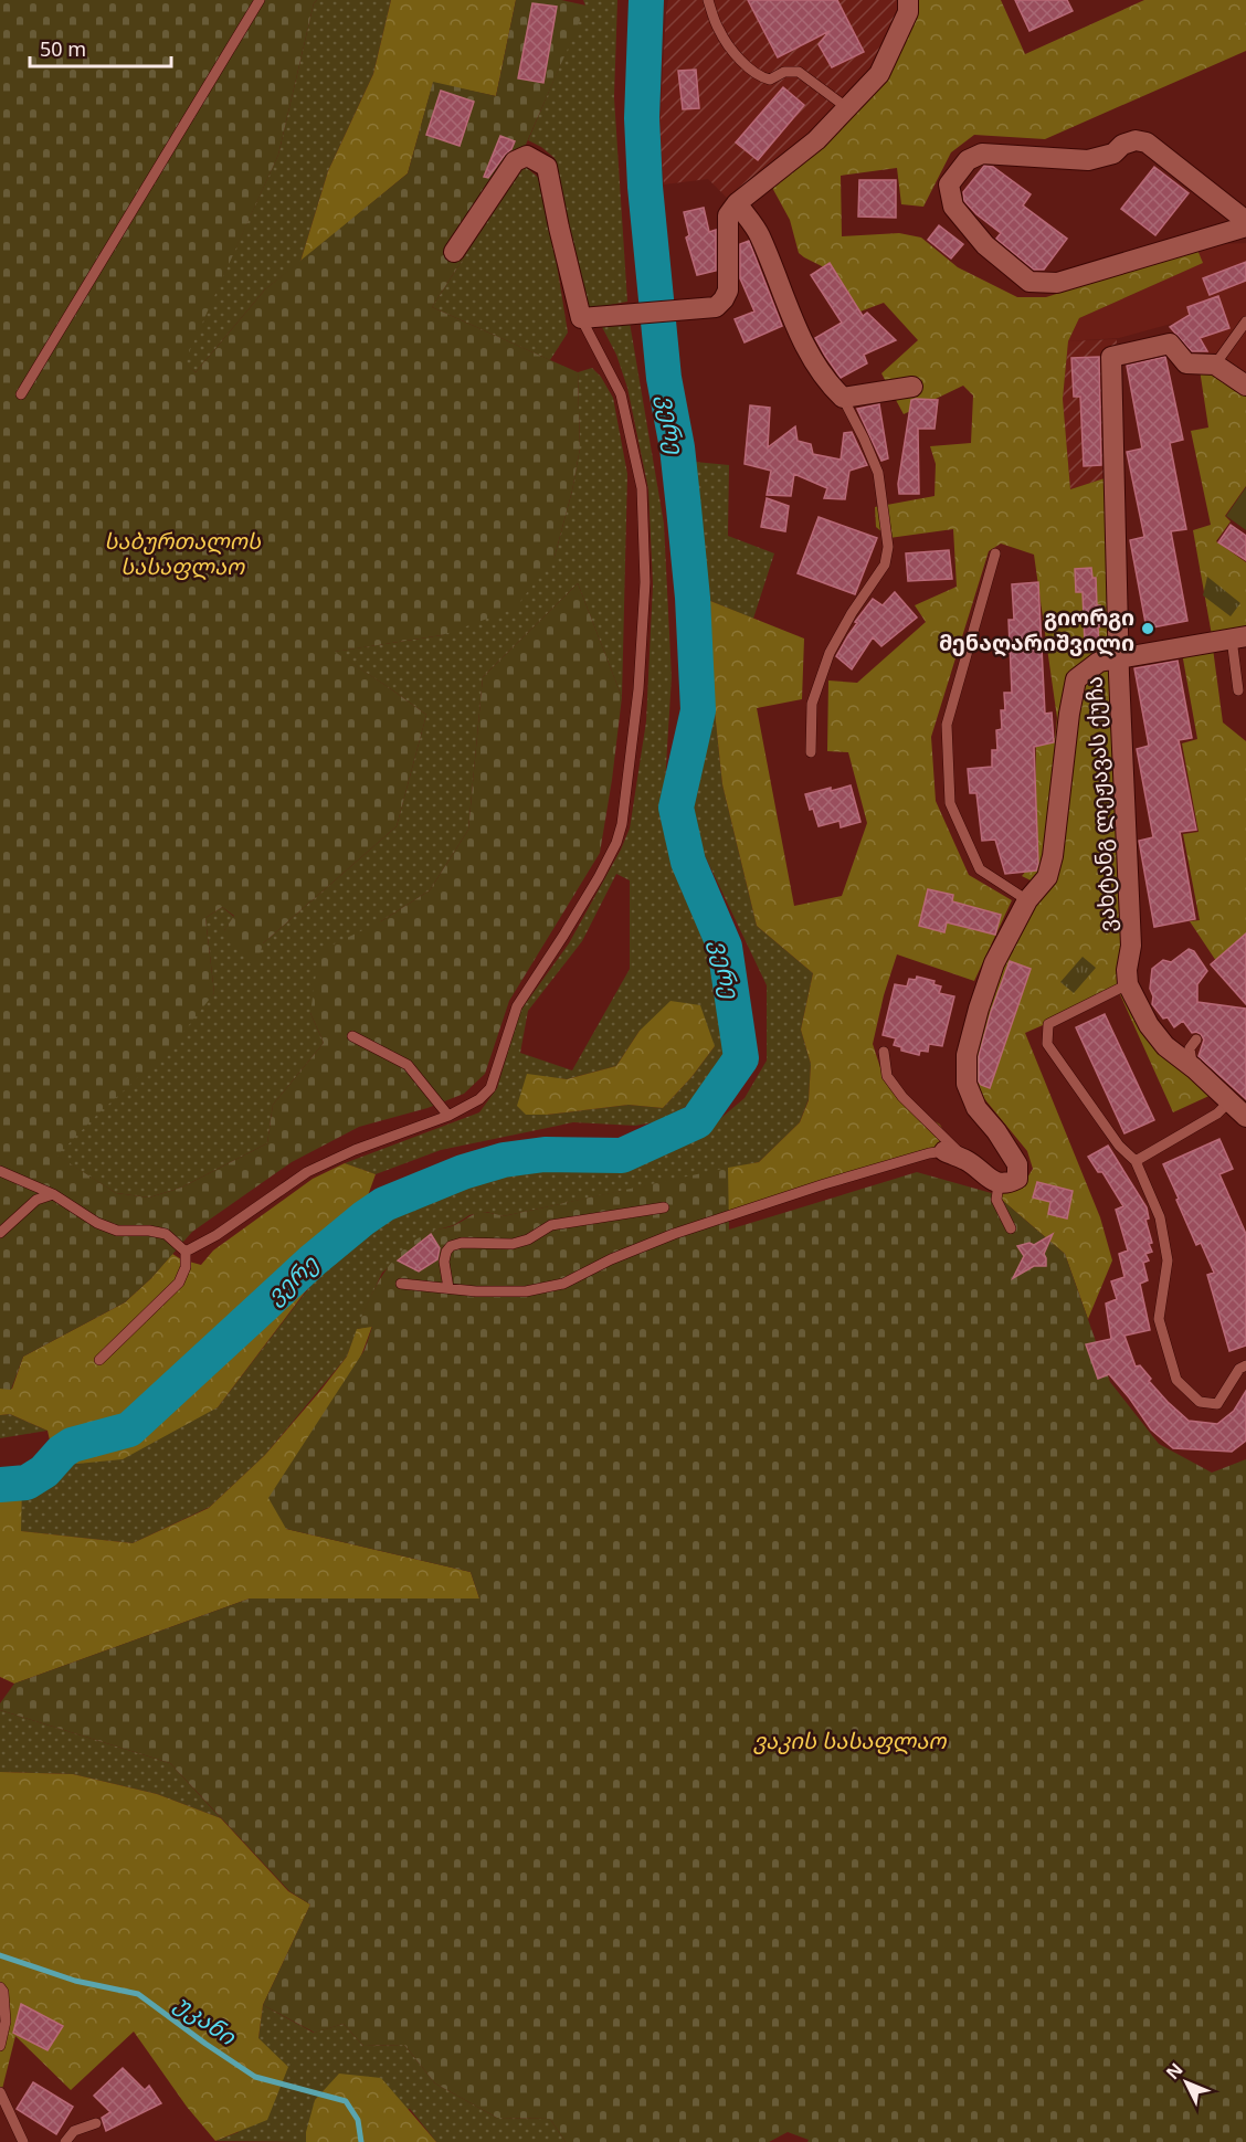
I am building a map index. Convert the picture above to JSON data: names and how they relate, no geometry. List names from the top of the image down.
{
  "streets": {
    "street": ["ვახტანგ ლეჟავას ქუჩა"]
  },
  "water": ["ვერე", "უკანი"],
  "parks": ["საბურთალოს სასაფლაო", "ვაკის სასაფლაო"],
  "places": ["გიორგი მენაღარიშვილი"],
  "scale_bar": "50 m",
  "north": "top left"
}
